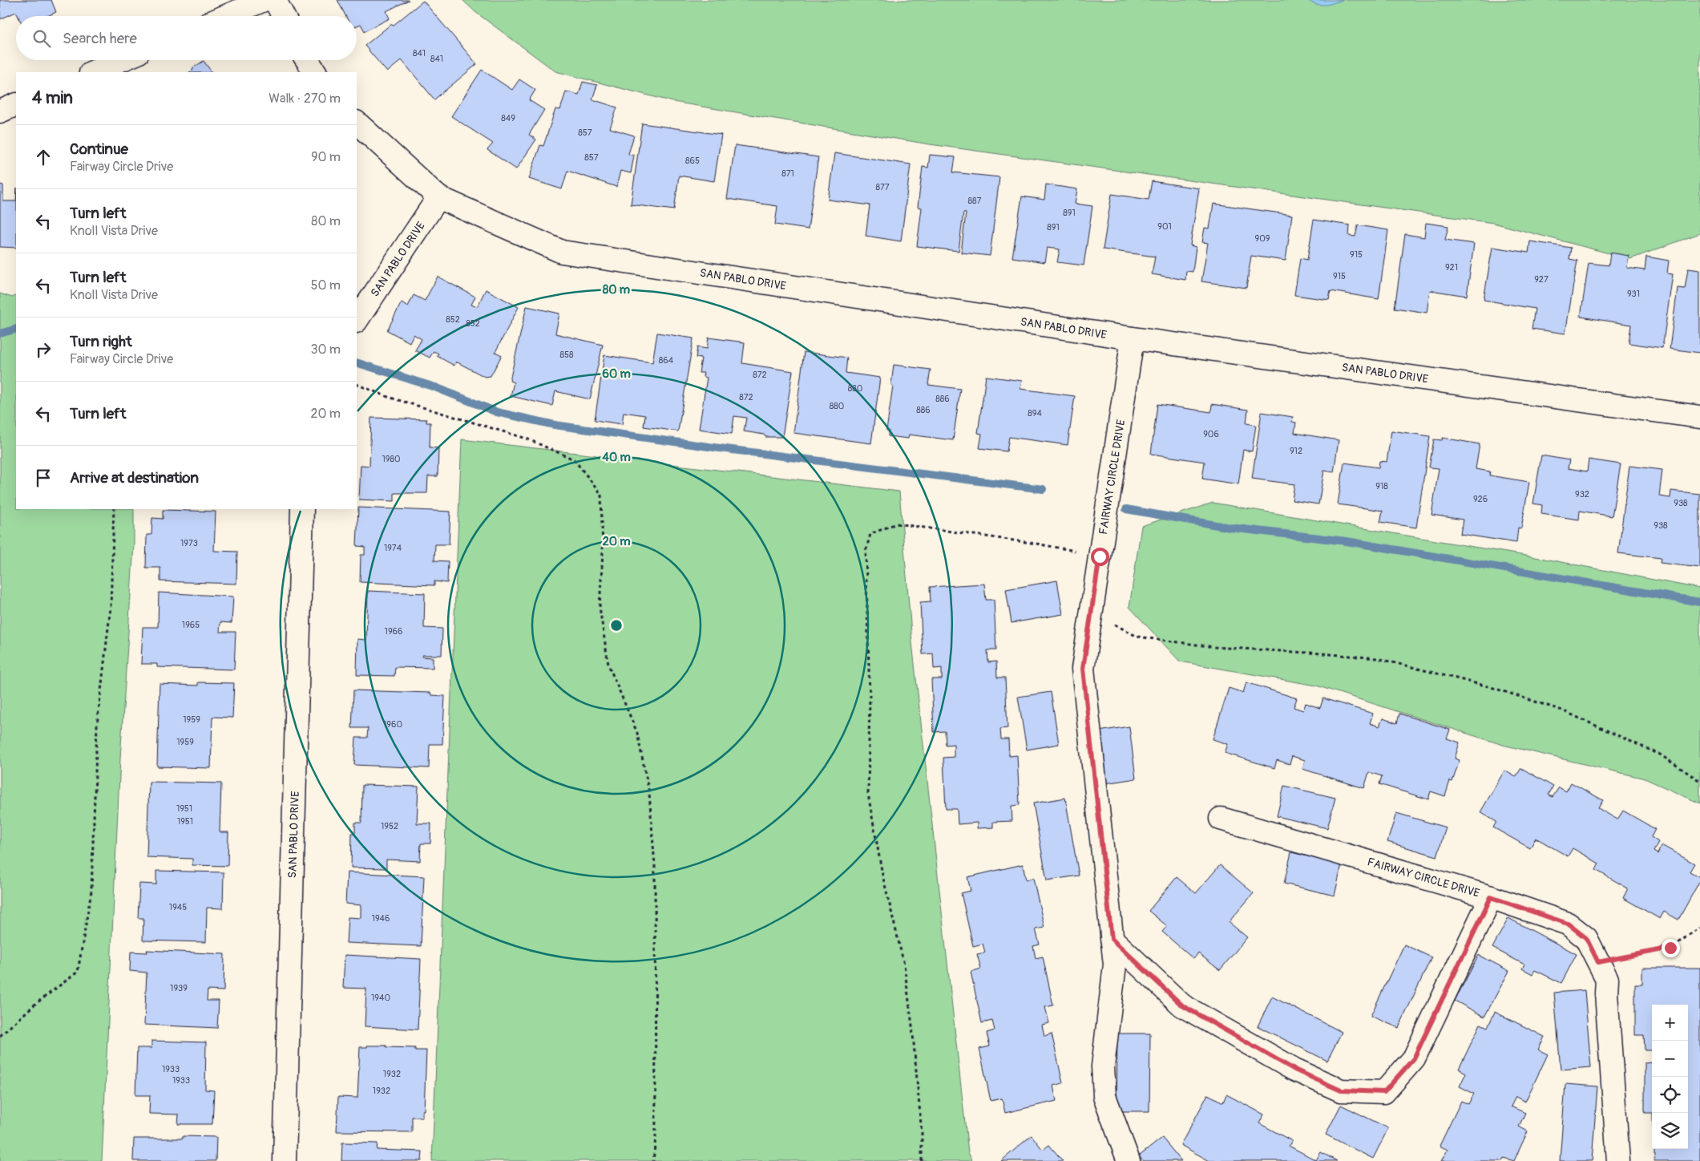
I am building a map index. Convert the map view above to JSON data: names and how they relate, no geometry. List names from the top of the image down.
{
  "streets": {
    "street": ["SAN PABLO DRIVE", "FAIRWAY CIRCLE DRIVE"]
  },
  "crossings": [
    ["SAN PABLO DRIVE", "FAIRWAY CIRCLE DRIVE"]
  ],
  "house_numbers": [
    "841",
    "841",
    "849",
    "857",
    "857",
    "865",
    "871",
    "877",
    "887",
    "891",
    "901",
    "891",
    "909",
    "915",
    "921",
    "915",
    "927",
    "931",
    "852",
    "852",
    "858",
    "864",
    "872",
    "880",
    "872",
    "886",
    "880",
    "886",
    "894",
    "906",
    "912",
    "1980",
    "918",
    "932",
    "926",
    "938",
    "938",
    "1973",
    "1974",
    "1965",
    "1966",
    "1959",
    "1960",
    "1959",
    "1951",
    "1951",
    "1952",
    "1945",
    "1946",
    "1939",
    "1940",
    "1933",
    "1932",
    "1933",
    "1932"
  ],
  "page": {
    "search": "Search here",
    "heading": ["4 min", "Walk · 270 m"],
    "list": [
      ["Continue", "Fairway Circle Drive", "90 m"],
      ["Turn left", "Knoll Vista Drive", "80 m"],
      ["Turn left", "Knoll Vista Drive", "50 m"],
      ["Turn right", "Fairway Circle Drive", "30 m"],
      ["Turn left", "20 m"],
      "Arrive at destination"
    ],
    "map_buttons": ["+", "−"]
  },
  "rings": [
    "80 m",
    "60 m",
    "40 m",
    "20 m"
  ]
}
